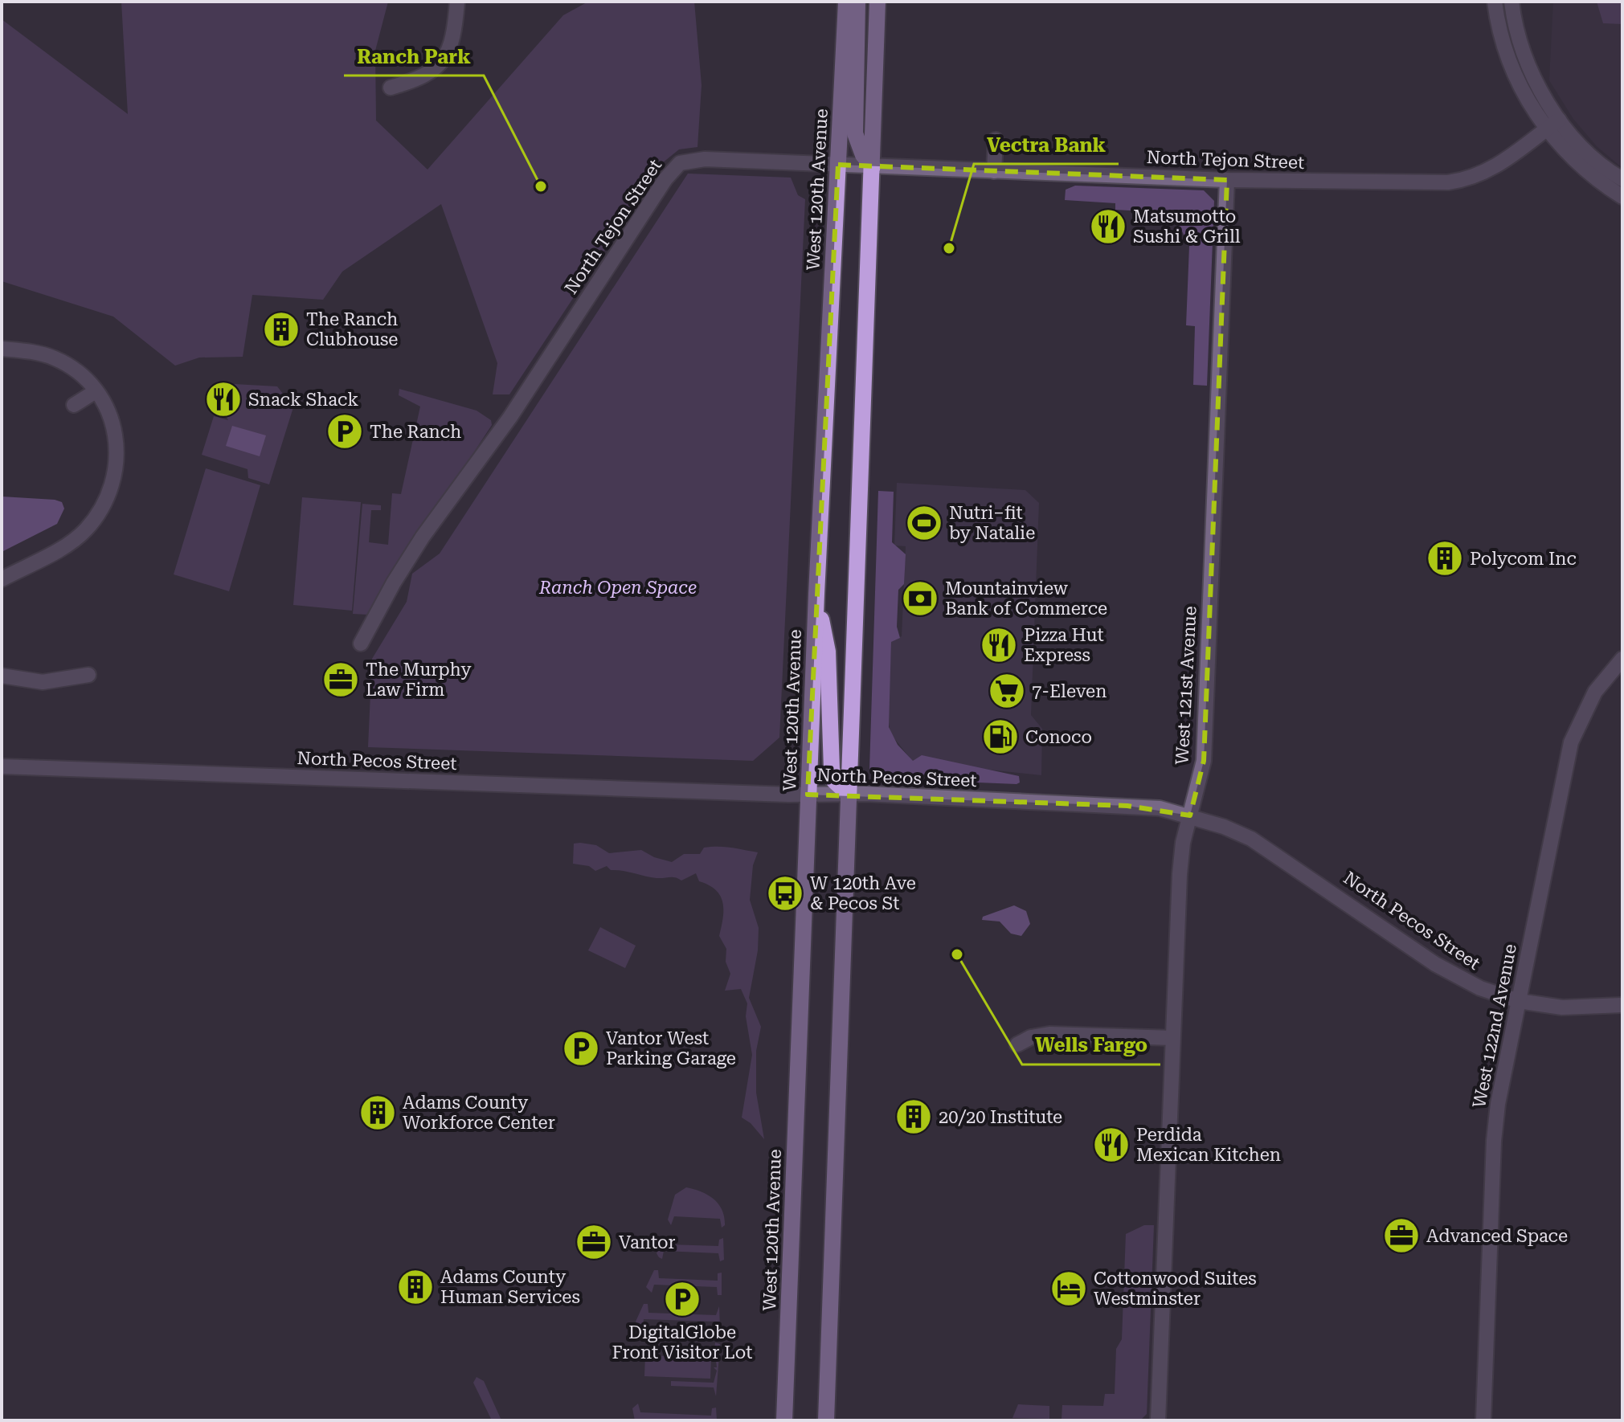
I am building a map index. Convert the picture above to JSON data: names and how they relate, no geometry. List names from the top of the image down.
{
  "streets": {
    "main road": ["West 120th Avenue"],
    "street": [
      "North Tejon Street",
      "West 121st Avenue",
      "North Pecos Street",
      "West 122nd Avenue"
    ]
  },
  "crossings": [
    ["North Tejon Street", "West 120th Avenue"],
    ["North Tejon Street", "West 121st Avenue"],
    ["West 120th Avenue", "North Pecos Street"],
    ["West 121st Avenue", "North Pecos Street"],
    ["North Pecos Street", "West 122nd Avenue"]
  ],
  "parks": ["Ranch Open Space"],
  "places": {
    "other": ["Ranch Park", "Vectra Bank", "Wells Fargo"],
    "restaurant": [
      "Matsumotto Sushi & Grill",
      "Snack Shack",
      "Pizza Hut Express",
      "Perdida Mexican Kitchen"
    ],
    "building": [
      "The Ranch Clubhouse",
      "Polycom Inc",
      "Adams County Workforce Center",
      "20/20 Institute",
      "Adams County Human Services"
    ],
    "parking": ["The Ranch", "Vantor West Parking Garage", "DigitalGlobe Front Visitor Lot"],
    "sports": ["Nutri–fit by Natalie"],
    "bank": ["Mountainview Bank of Commerce"],
    "office": ["The Murphy Law Firm", "Advanced Space", "Vantor"],
    "supermarket": ["7-Eleven"],
    "fuel station": ["Conoco"],
    "bus stop": ["W 120th Ave & Pecos St"],
    "hotel": ["Cottonwood Suites Westminster"]
  }
}
